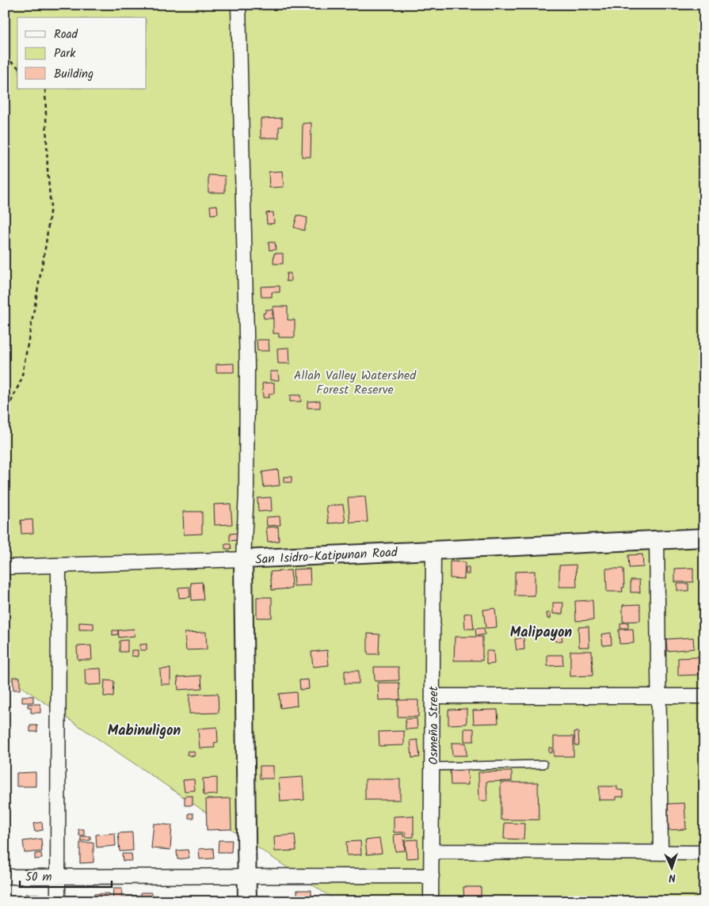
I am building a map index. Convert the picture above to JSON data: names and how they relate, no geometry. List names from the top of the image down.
{
  "streets": {
    "street": ["San Isidro-Katipunan Road", "Osmeña Street"]
  },
  "crossings": [
    ["San Isidro-Katipunan Road", "Osmeña Street"]
  ],
  "districts": ["Malipayon", "Mabinuligon"],
  "parks": ["Allah Valley Watershed Forest Reserve"],
  "legend": ["Road", "Park", "Building"],
  "scale_bar": "50 m",
  "north": "bottom"
}
